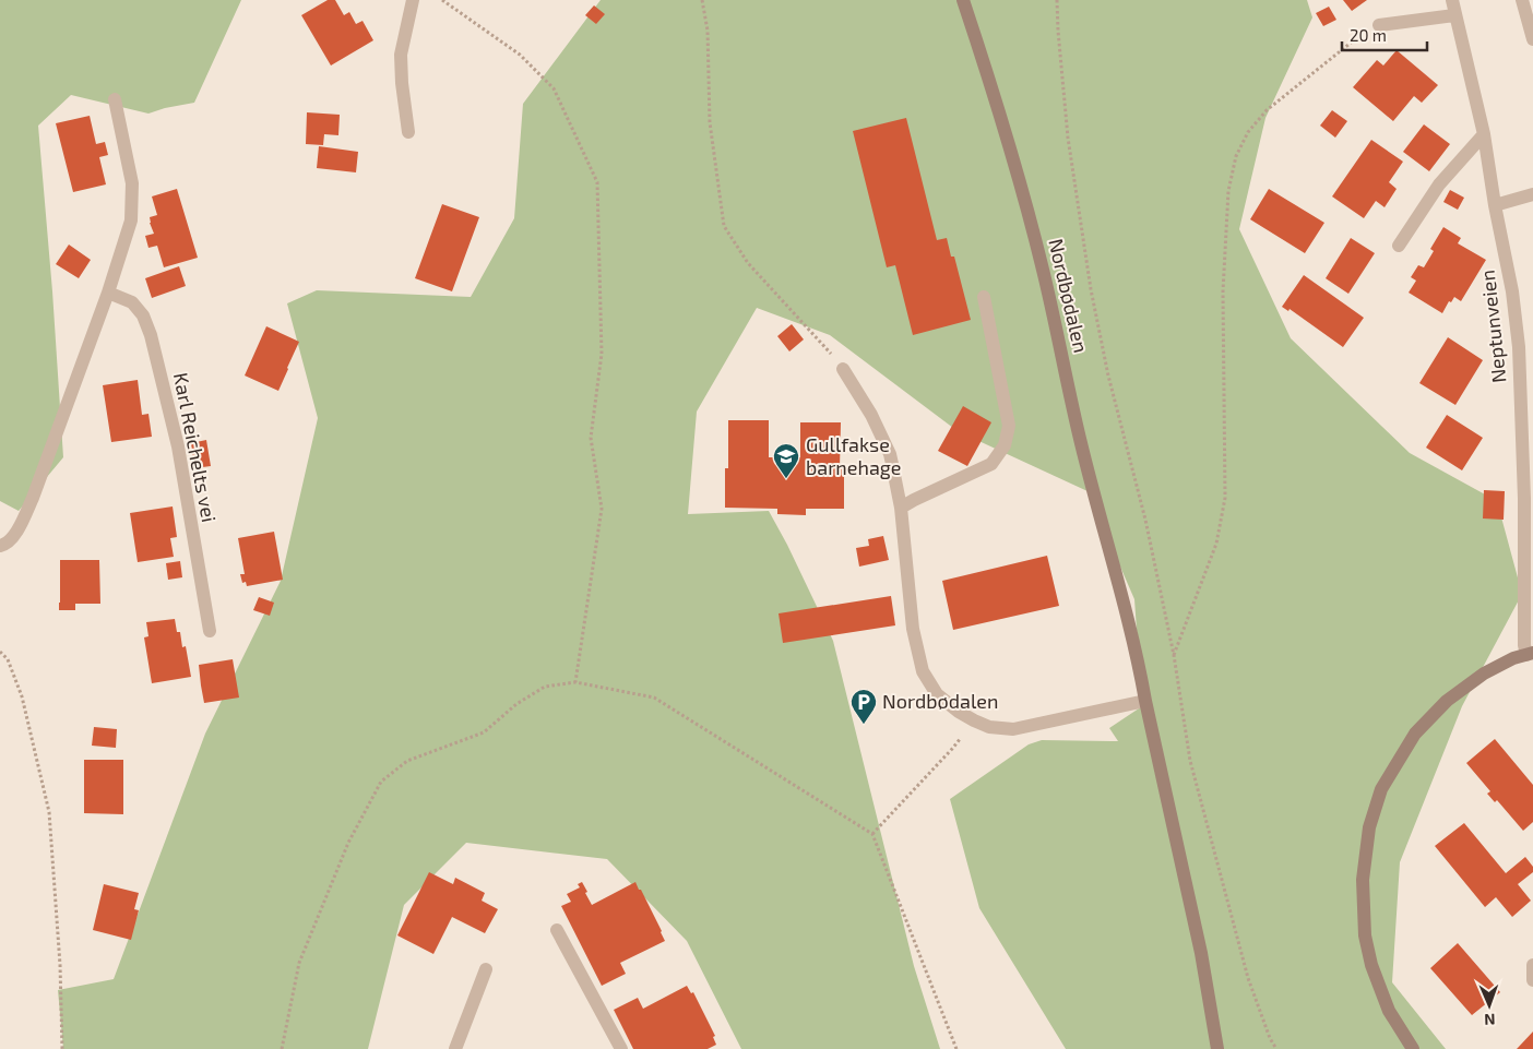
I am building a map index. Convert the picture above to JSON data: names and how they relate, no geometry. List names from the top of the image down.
{
  "streets": {
    "street": ["Nordbødalen", "Neptunveien", "Karl Reichelts vei"]
  },
  "places": {
    "school or university": ["Gullfakse barnehage"],
    "parking": ["Nordbødalen"]
  },
  "scale_bar": "20 m",
  "north": "bottom"
}
